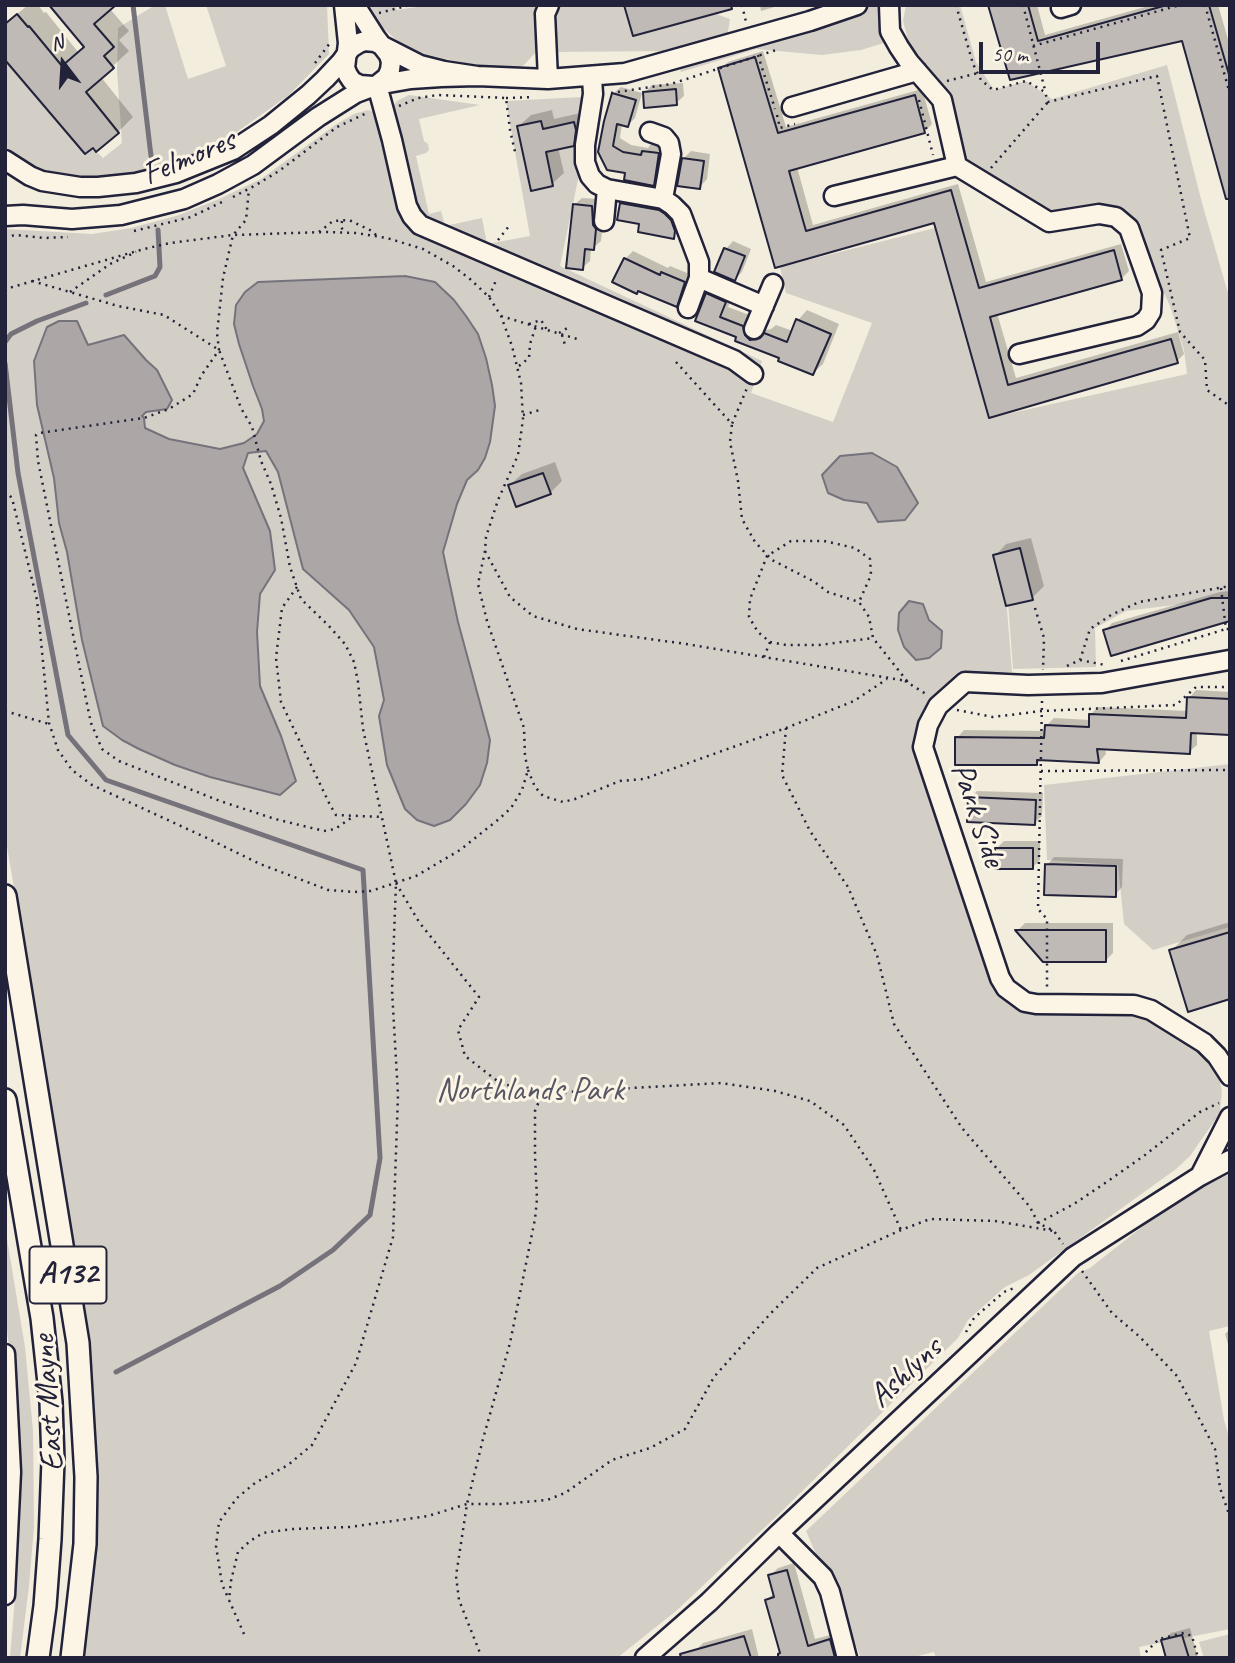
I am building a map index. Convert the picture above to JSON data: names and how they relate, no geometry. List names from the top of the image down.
{
  "streets": {
    "main road": ["A132", "East Mayne"],
    "street": ["Felmores", "Park Side", "Ashlyns"]
  },
  "parks": ["Northlands Park"],
  "scale_bar": "50 m",
  "north": "top"
}
